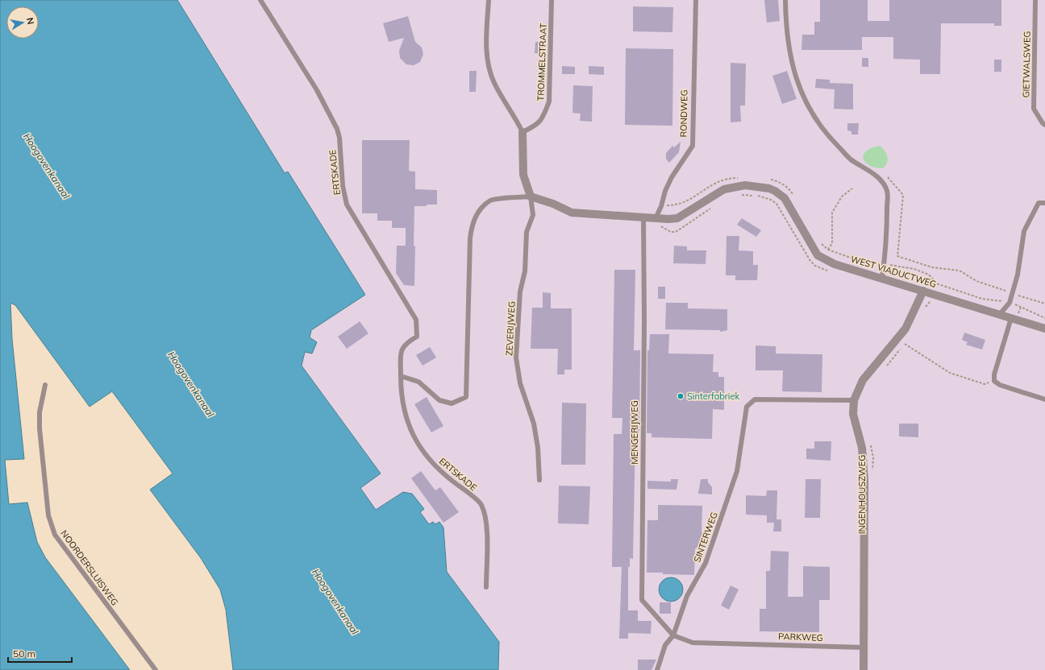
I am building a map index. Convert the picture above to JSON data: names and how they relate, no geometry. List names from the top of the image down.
{
  "streets": {
    "street": ["WEST VIADUCTWEG", "INGENHOUSZWEG"],
    "lane": [
      "TROMMELSTRAAT",
      "GIETWALSWEG",
      "RONDWEG",
      "ERTSKADE",
      "ZEVERIJWEG",
      "MENGERIJWEG",
      "SINTERWEG",
      "NOORDERSLUISWEG",
      "PARKWEG"
    ]
  },
  "crossings": [
    ["RONDWEG", "WEST VIADUCTWEG"],
    ["WEST VIADUCTWEG", "INGENHOUSZWEG"],
    ["MENGERIJWEG", "SINTERWEG"],
    ["MENGERIJWEG", "PARKWEG"],
    ["INGENHOUSZWEG", "SINTERWEG"],
    ["INGENHOUSZWEG", "PARKWEG"],
    ["SINTERWEG", "PARKWEG"]
  ],
  "water": ["Hoogovenkanaal"],
  "places": ["Sinterfabriek"],
  "scale_bar": "50 m",
  "north": "right"
}
